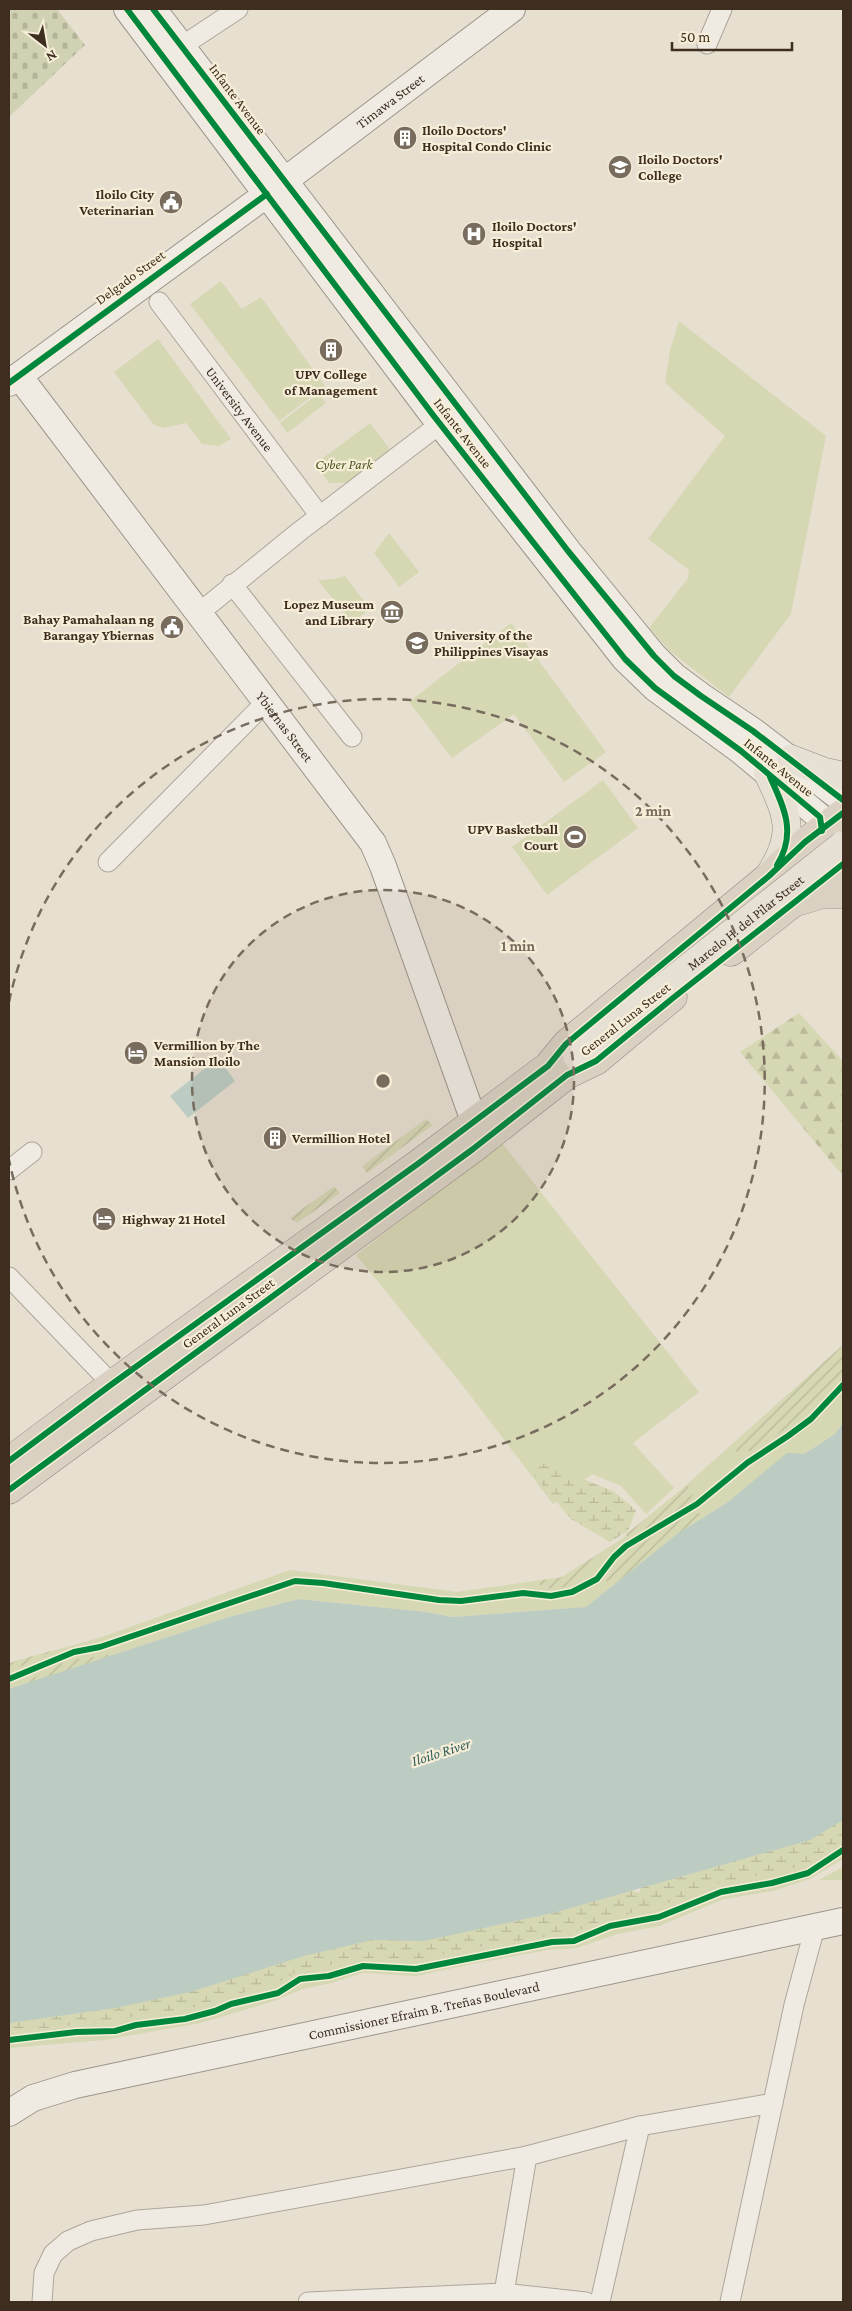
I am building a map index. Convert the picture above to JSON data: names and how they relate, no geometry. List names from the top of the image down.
{
  "streets": {
    "highway": ["Marcelo H. del Pilar Street", "General Luna Street"],
    "main road": [
      "Infante Avenue",
      "Timawa Street",
      "Delgado Street",
      "Ybiernas Street",
      "Commissioner Efraim B. Treñas Boulevard"
    ],
    "street": ["University Avenue"]
  },
  "crossings": [
    ["Infante Avenue", "Timawa Street"],
    ["Infante Avenue", "Delgado Street"],
    ["Infante Avenue", "Marcelo H. del Pilar Street"],
    ["Infante Avenue", "General Luna Street"],
    ["Timawa Street", "Delgado Street"],
    ["Delgado Street", "Ybiernas Street"],
    ["Ybiernas Street", "General Luna Street"],
    ["Marcelo H. del Pilar Street", "General Luna Street"]
  ],
  "water": ["Iloilo River"],
  "parks": ["Cyber Park"],
  "places": {
    "building": ["Iloilo Doctors' Hospital Condo Clinic", "UPV College of Management", "Vermillion Hotel"],
    "school or university": ["Iloilo Doctors' College", "University of the Philippines Visayas"],
    "public building": ["Iloilo City Veterinarian", "Bahay Pamahalaan ng Barangay Ybiernas"],
    "hospital": ["Iloilo Doctors' Hospital"],
    "museum": ["Lopez Museum and Library"],
    "sports": ["UPV Basketball Court"],
    "hotel": ["Vermillion by The Mansion Iloilo", "Highway 21 Hotel"]
  },
  "scale_bar": "50 m",
  "north": "bottom right",
  "rings": ["2 min", "1 min"]
}
